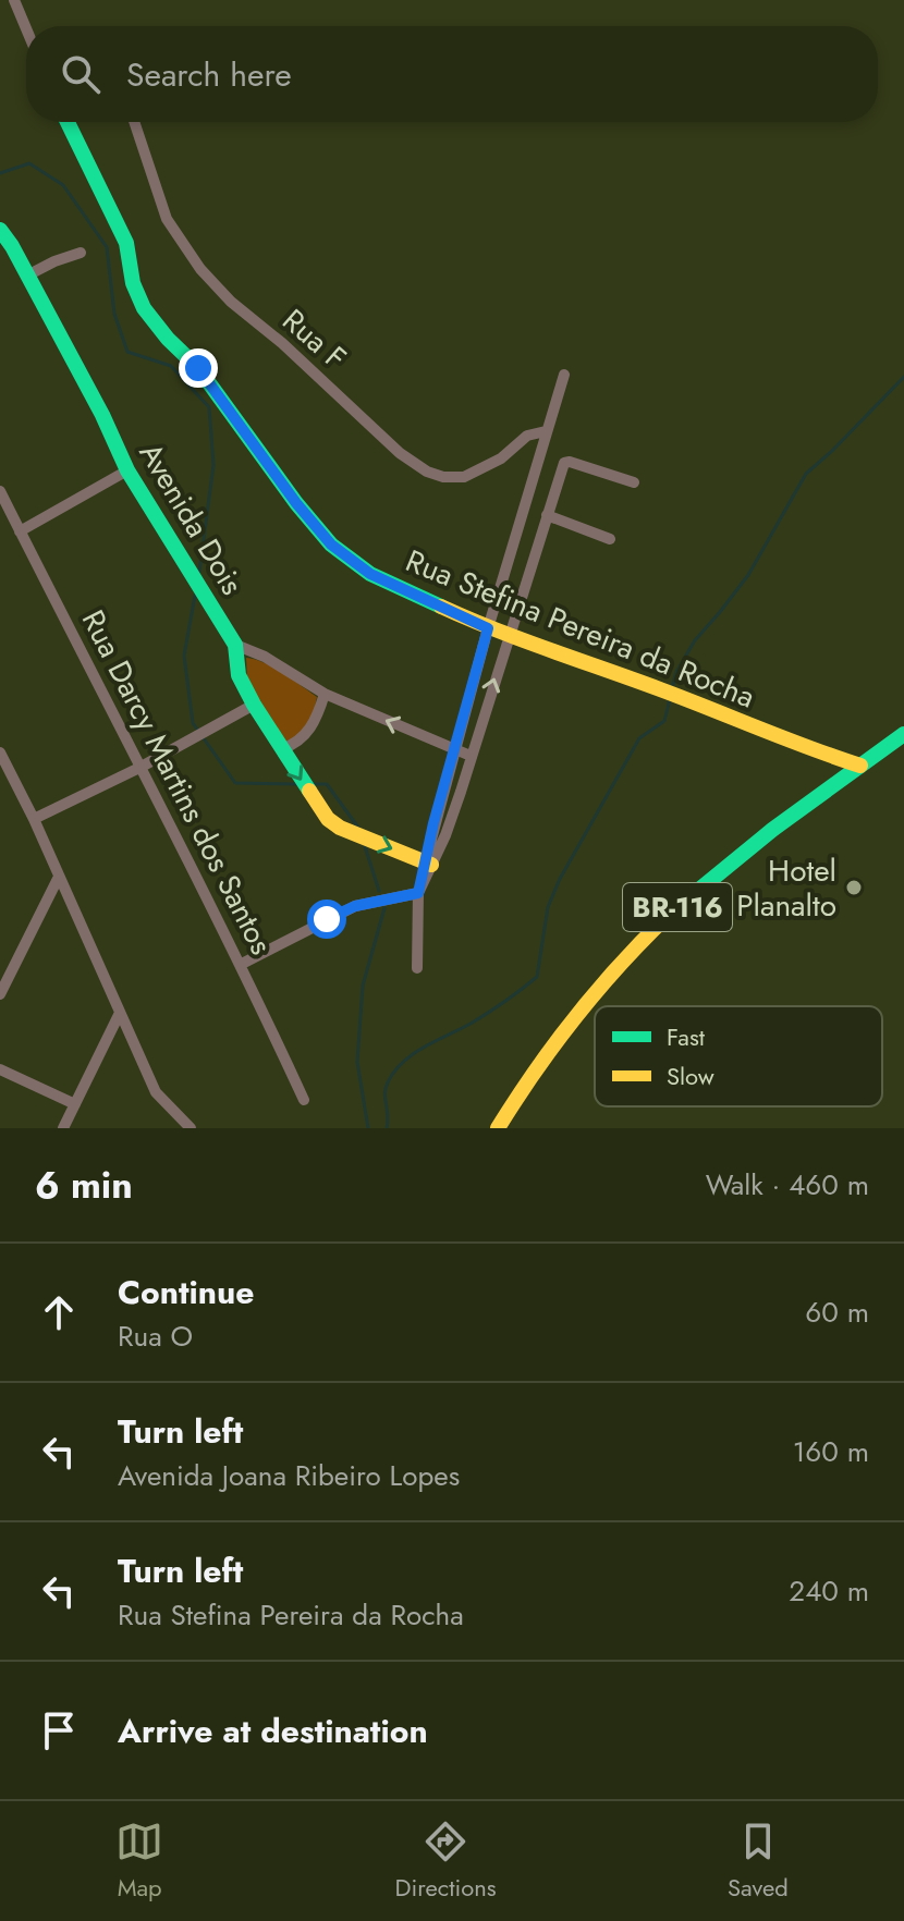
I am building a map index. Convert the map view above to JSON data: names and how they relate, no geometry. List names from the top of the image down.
{
  "streets": {
    "main road": ["Avenida Dois", "Rua Stefina Pereira da Rocha", "BR-116"],
    "street": ["Rua F", "Rua Darcy Martins dos Santos"]
  },
  "crossings": [
    ["Rua Stefina Pereira da Rocha", "BR-116"]
  ],
  "places": ["Hotel Planalto"],
  "legend": ["Fast", "Slow"],
  "page": {
    "search": "Search here",
    "heading": ["6 min", "Walk · 460 m"],
    "list": [
      ["Continue", "Rua O", "60 m"],
      ["Turn left", "Avenida Joana Ribeiro Lopes", "160 m"],
      ["Turn left", "Rua Stefina Pereira da Rocha", "240 m"],
      "Arrive at destination"
    ],
    "nav": ["Map", "Directions", "Saved"]
  }
}
